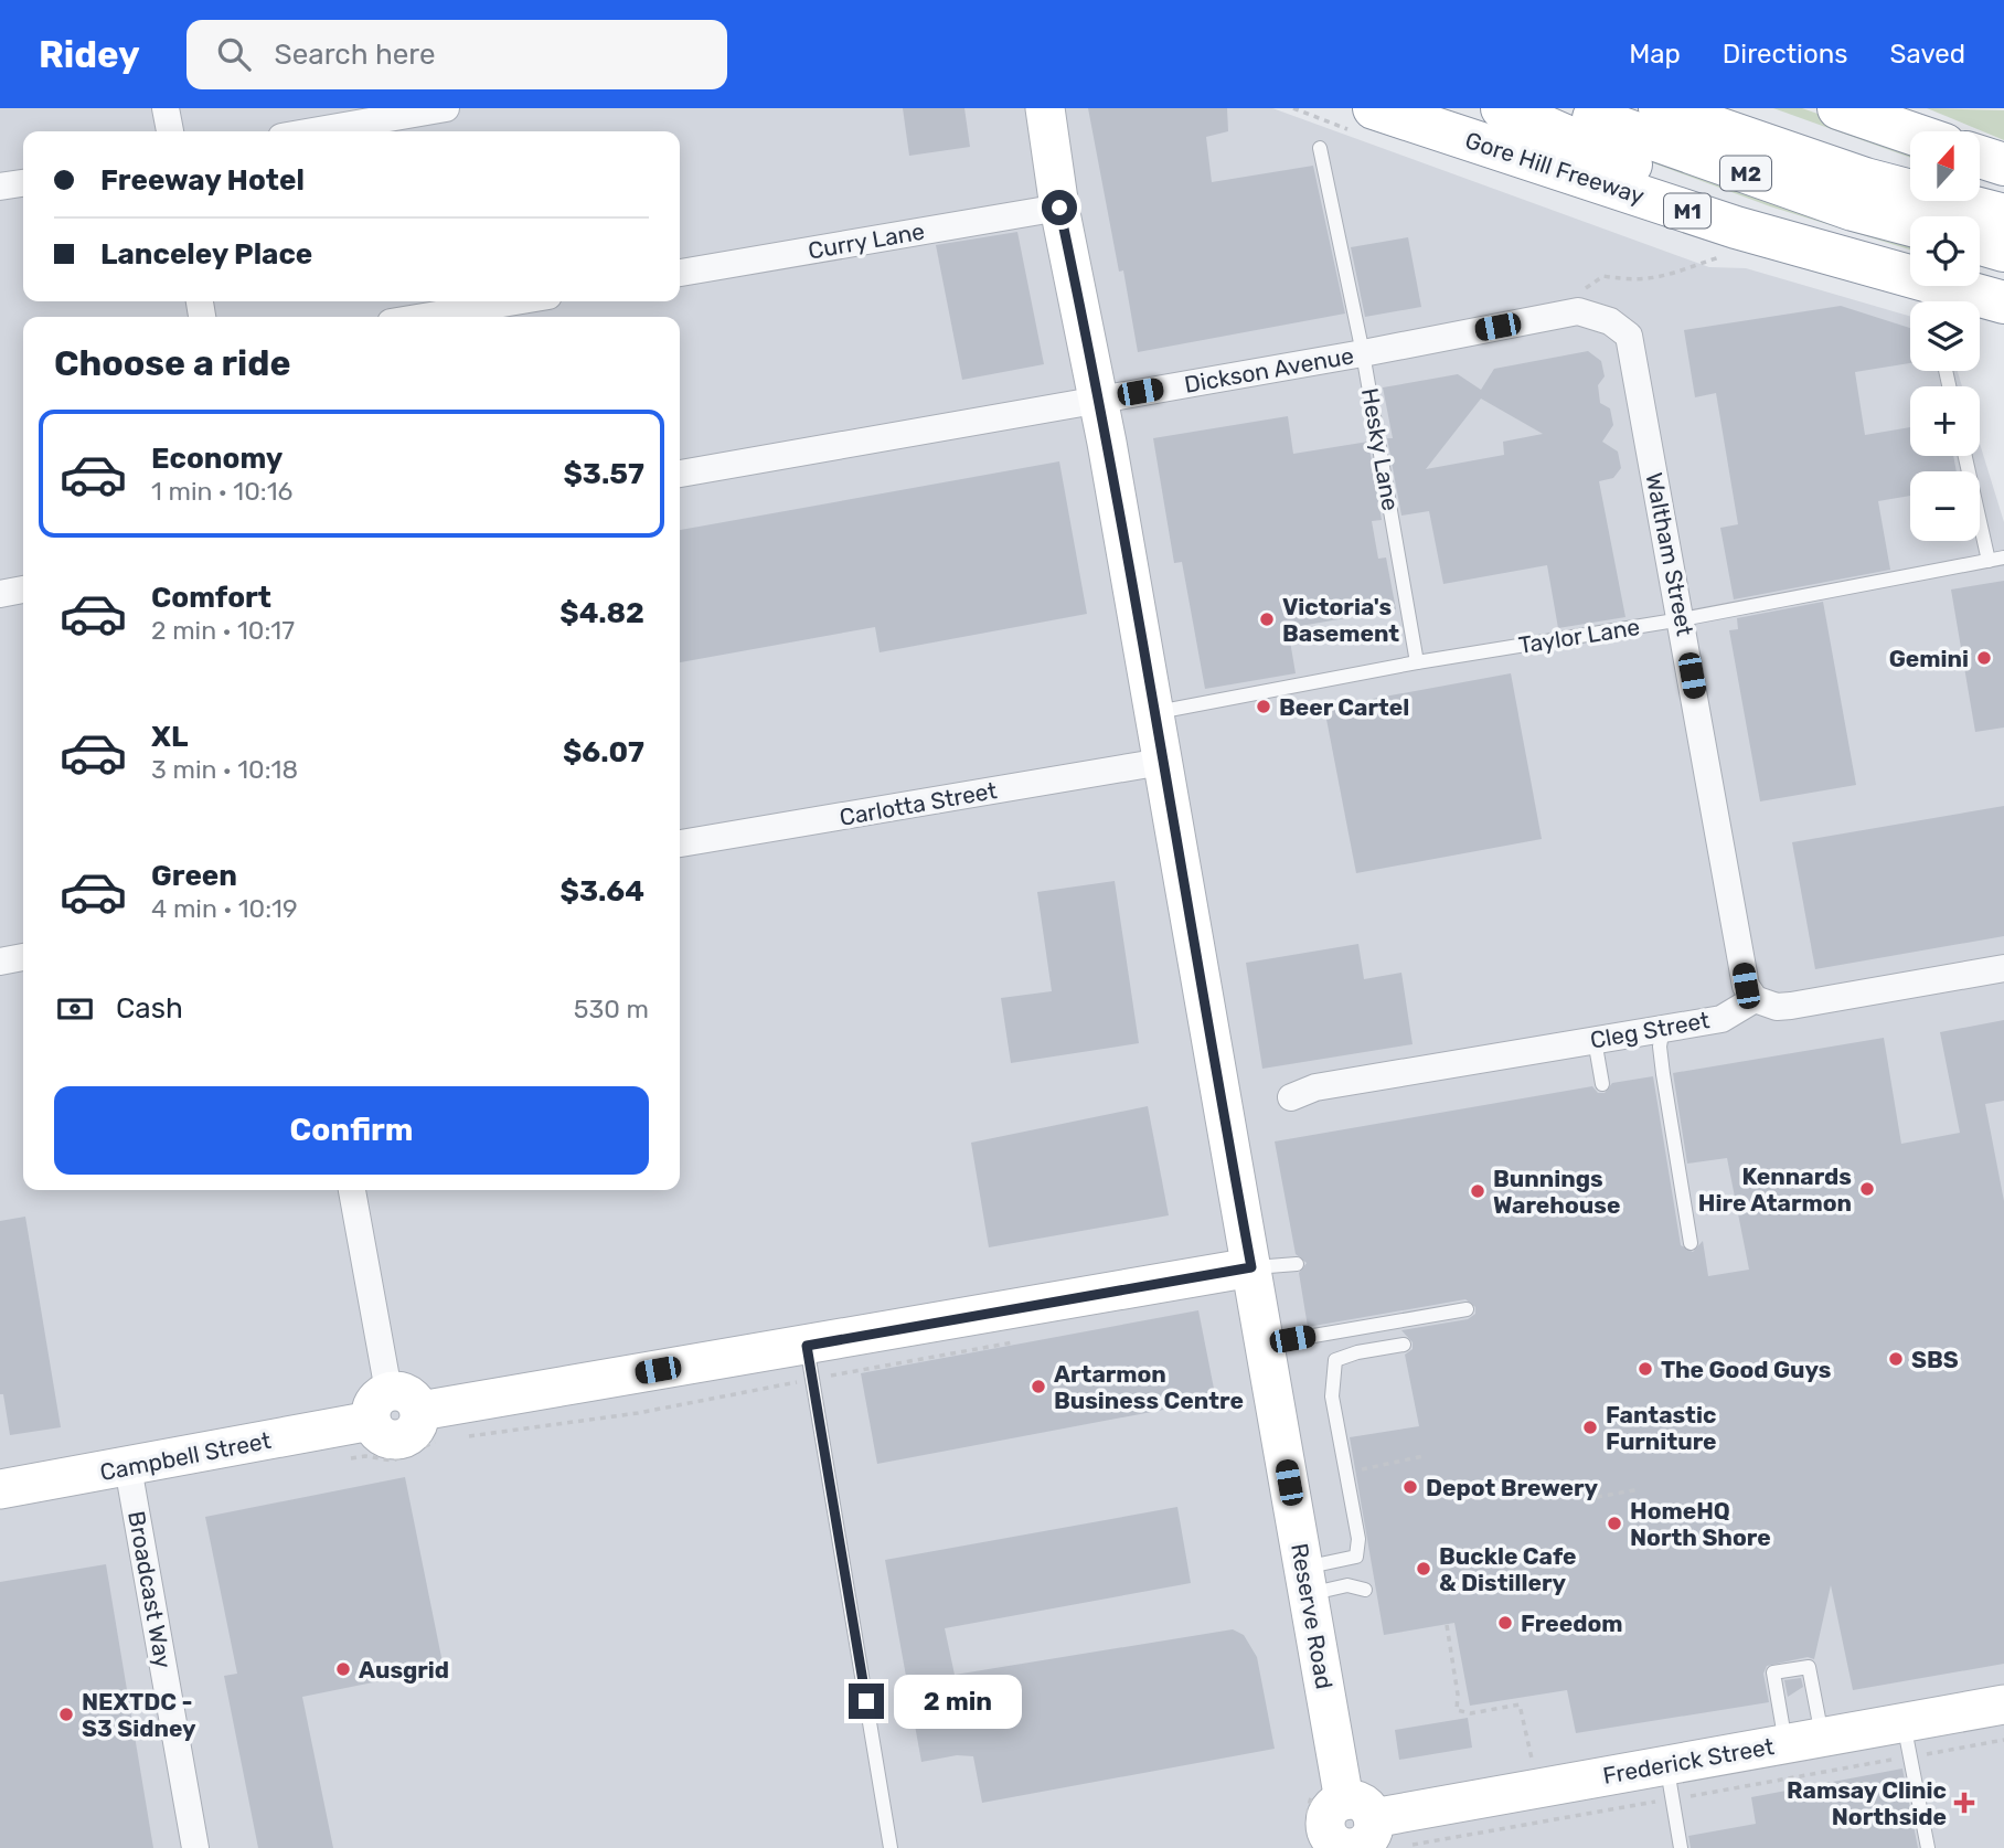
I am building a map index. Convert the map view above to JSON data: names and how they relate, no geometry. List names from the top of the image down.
{
  "streets": {
    "highway": ["Gore Hill Freeway", "M2", "M1"],
    "street": [
      "Curry Lane",
      "Dickson Avenue",
      "Waltham Street",
      "Carlotta Street",
      "Cleg Street",
      "Campbell Street",
      "Broadcast Way",
      "Reserve Road",
      "Frederick Street"
    ],
    "lane": ["Hesky Lane", "Taylor Lane"]
  },
  "crossings": [
    ["Curry Lane", "Reserve Road"],
    ["Dickson Avenue", "Hesky Lane"],
    ["Dickson Avenue", "Waltham Street"],
    ["Dickson Avenue", "Reserve Road"],
    ["Hesky Lane", "Taylor Lane"],
    ["Waltham Street", "Taylor Lane"],
    ["Waltham Street", "Cleg Street"],
    ["Taylor Lane", "Reserve Road"],
    ["Carlotta Street", "Reserve Road"],
    ["Campbell Street", "Broadcast Way"],
    ["Campbell Street", "Reserve Road"],
    ["Reserve Road", "Frederick Street"]
  ],
  "places": {
    "other": [
      "Victoria's Basement",
      "Gemini",
      "Beer Cartel",
      "Kennards Hire Atarmon",
      "Bunnings Warehouse",
      "SBS",
      "The Good Guys",
      "Artarmon Business Centre",
      "Fantastic Furniture",
      "Depot Brewery",
      "HomeHQ North Shore",
      "Buckle Cafe & Distillery",
      "Freedom",
      "Ausgrid",
      "NEXTDC - S3 Sidney"
    ],
    "health": ["Ramsay Clinic Northside"]
  },
  "north": "top",
  "page": {
    "header": "Ridey",
    "search": "Search here",
    "nav": ["Map", "Directions", "Saved"],
    "map_buttons": ["+", "−"],
    "banner": ["Freeway Hotel", "Lanceley Place"],
    "heading": "Choose a ride",
    "list": [
      {
        "name": "Economy",
        "note": "1 min · 10:16",
        "value": "$3.57"
      },
      {
        "name": "Comfort",
        "note": "2 min · 10:17",
        "value": "$4.82"
      },
      {
        "name": "XL",
        "note": "3 min · 10:18",
        "value": "$6.07"
      },
      {
        "name": "Green",
        "note": "4 min · 10:19",
        "value": "$3.64"
      }
    ],
    "pay": ["Cash", "530 m"],
    "buttons": "Confirm",
    "bubble": "2 min"
  }
}
